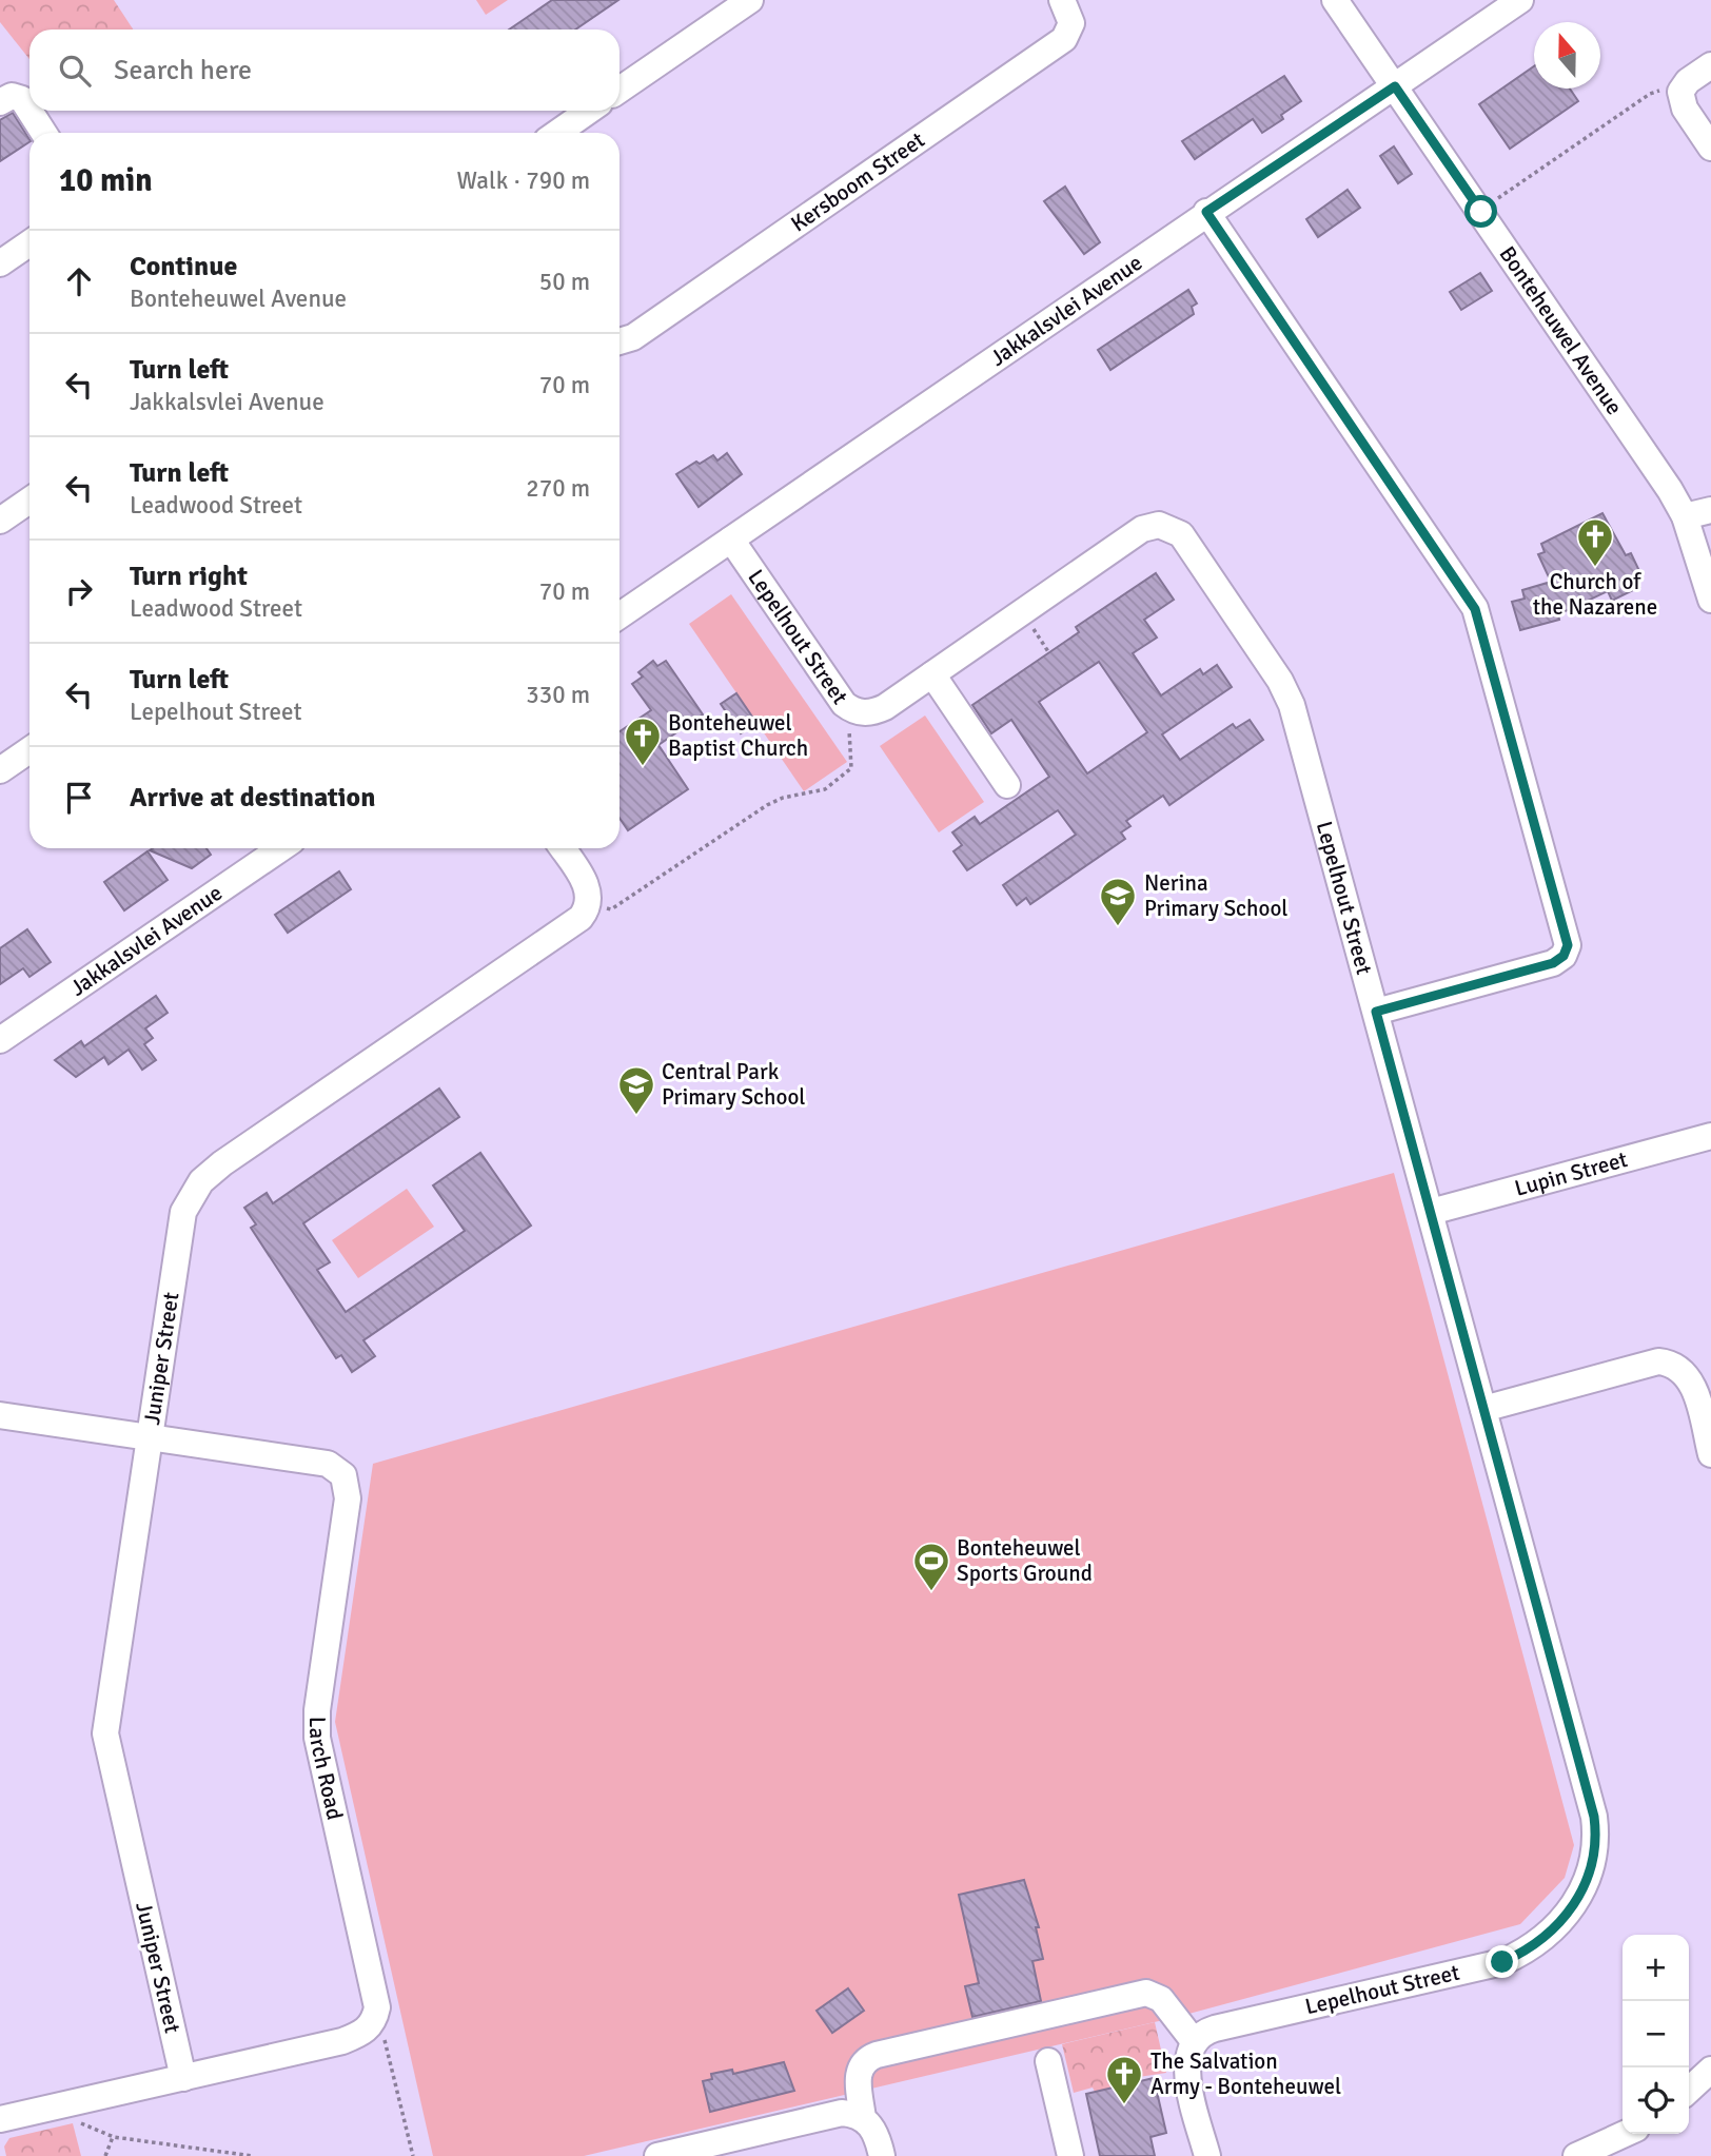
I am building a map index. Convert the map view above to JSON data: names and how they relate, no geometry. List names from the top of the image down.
{
  "streets": {
    "street": [
      "Kersboom Street",
      "Jakkalsvlei Avenue",
      "Bonteheuwel Avenue",
      "Lepelhout Street",
      "Lupin Street",
      "Juniper Street",
      "Larch Road"
    ]
  },
  "crossings": [
    ["Jakkalsvlei Avenue", "Bonteheuwel Avenue"],
    ["Jakkalsvlei Avenue", "Lepelhout Street"],
    ["Lepelhout Street", "Lupin Street"],
    ["Juniper Street", "Larch Road"]
  ],
  "places": {
    "church": ["Church of the Nazarene", "Bonteheuwel Baptist Church", "The Salvation Army - Bonteheuwel"],
    "school or university": ["Nerina Primary School", "Central Park Primary School"],
    "sports": ["Bonteheuwel Sports Ground"]
  },
  "north": "top",
  "page": {
    "search": "Search here",
    "heading": ["10 min", "Walk · 790 m"],
    "list": [
      ["Continue", "Bonteheuwel Avenue", "50 m"],
      ["Turn left", "Jakkalsvlei Avenue", "70 m"],
      ["Turn left", "Leadwood Street", "270 m"],
      ["Turn right", "Leadwood Street", "70 m"],
      ["Turn left", "Lepelhout Street", "330 m"],
      "Arrive at destination"
    ],
    "map_buttons": ["+", "−"]
  }
}
